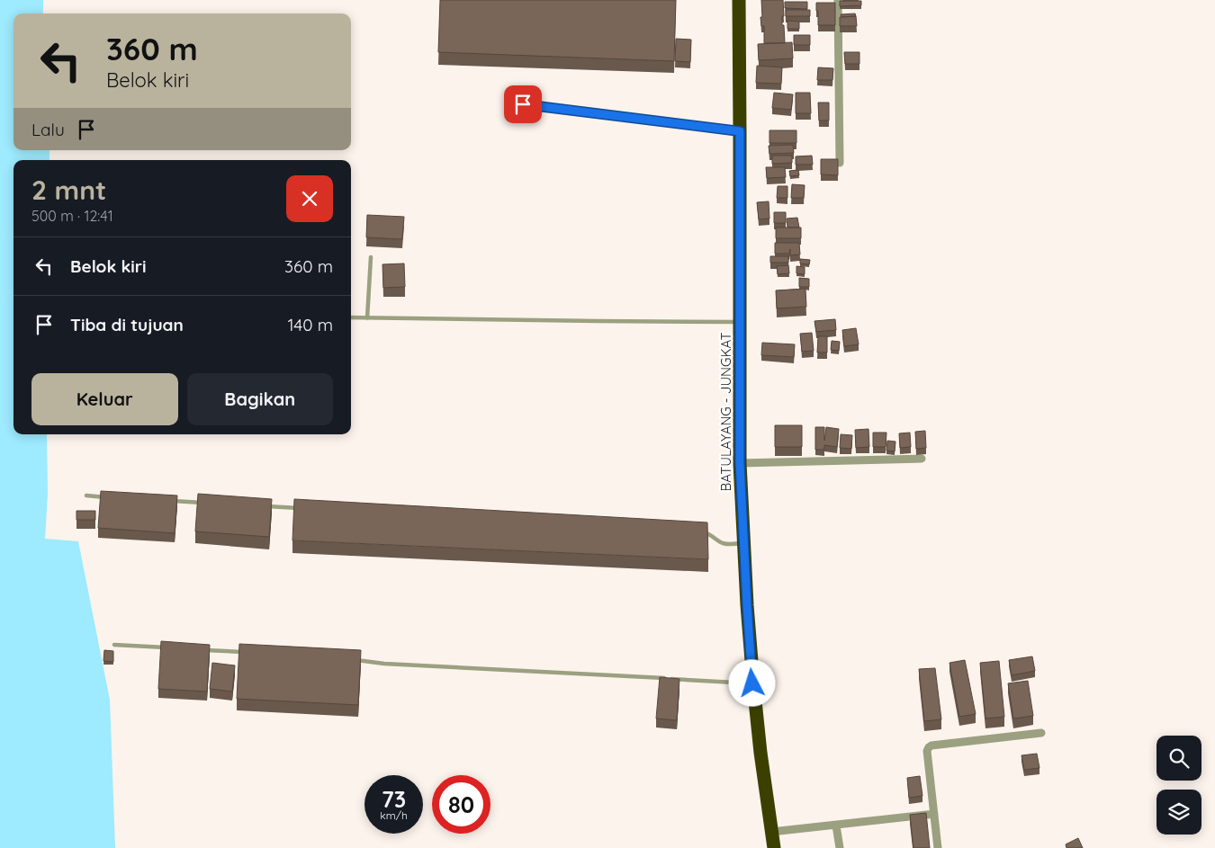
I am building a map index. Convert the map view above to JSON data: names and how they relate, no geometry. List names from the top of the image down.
{
  "streets": {
    "highway": ["BATULAYANG - JUNGKAT"]
  },
  "page": {
    "turn": ["360 m", "Belok kiri"],
    "then": "Lalu",
    "heading": ["2 mnt", "500 m · 12:41"],
    "list": [
      {
        "name": "Belok kiri",
        "value": "360 m"
      },
      {
        "name": "Tiba di tujuan",
        "value": "140 m"
      }
    ],
    "buttons": ["Keluar", "Bagikan"],
    "speed": "73 km/h",
    "limit": "80"
  }
}
